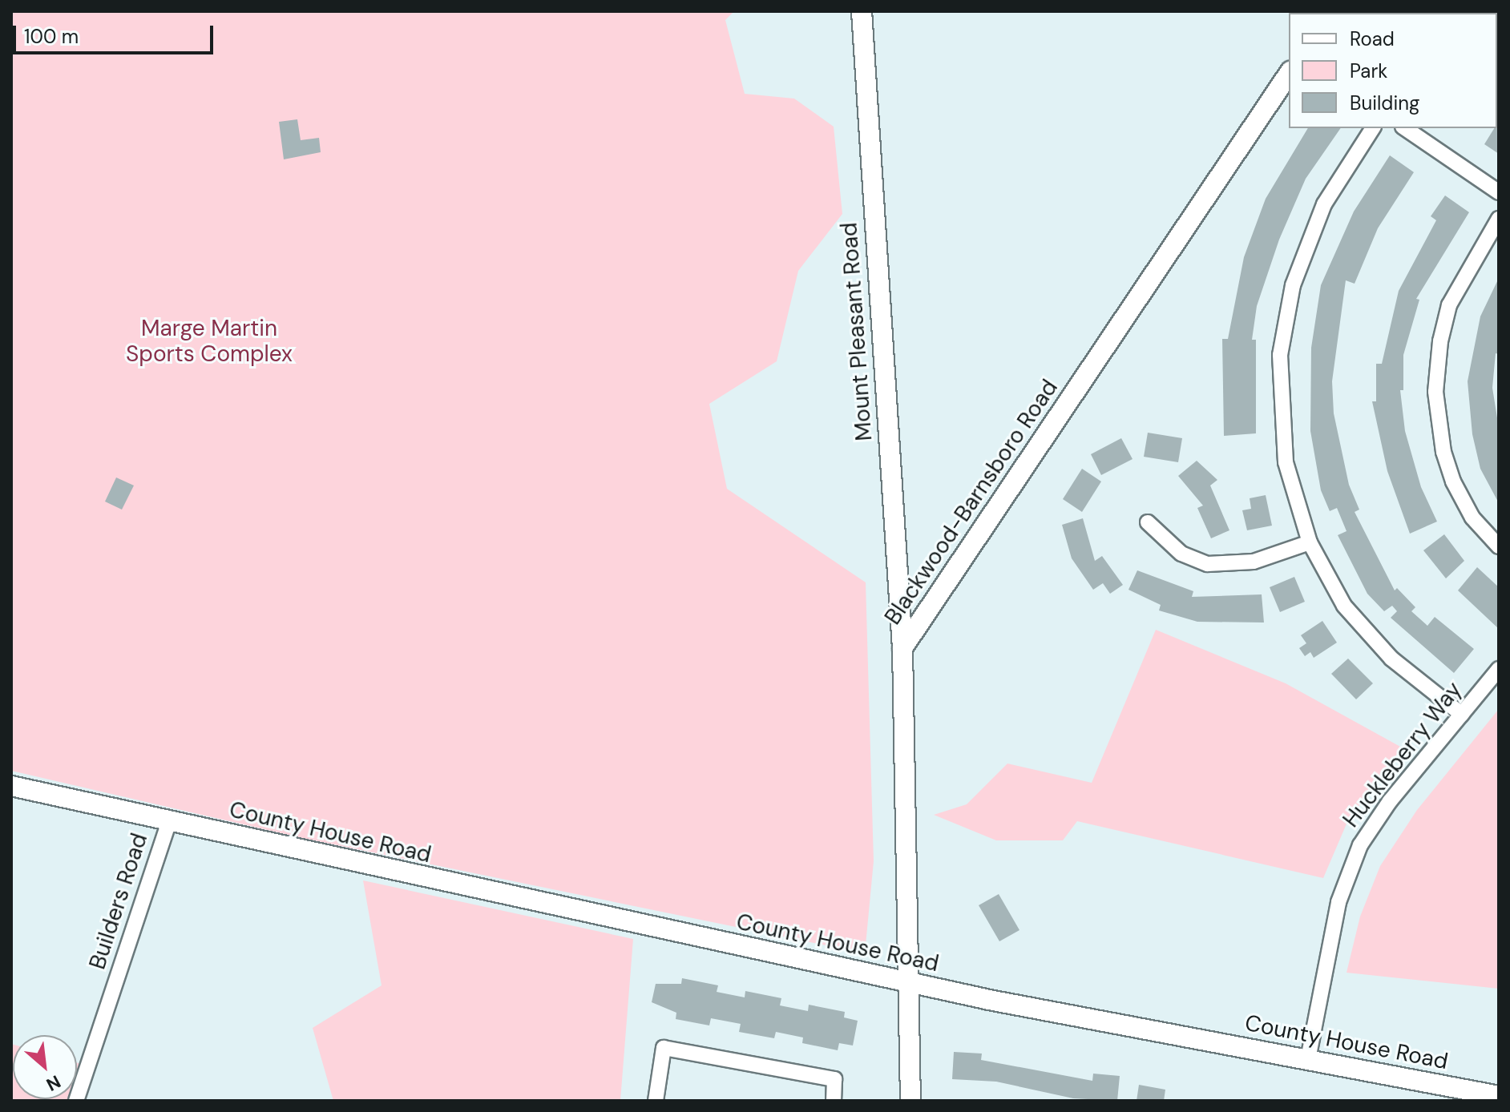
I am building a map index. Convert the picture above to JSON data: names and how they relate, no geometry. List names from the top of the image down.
{
  "streets": {
    "main road": ["Mount Pleasant Road", "Blackwood-Barnsboro Road", "County House Road"],
    "street": ["Huckleberry Way", "Builders Road"]
  },
  "crossings": [
    ["Mount Pleasant Road", "Blackwood-Barnsboro Road"],
    ["Blackwood-Barnsboro Road", "County House Road"],
    ["Huckleberry Way", "County House Road"],
    ["County House Road", "Builders Road"]
  ],
  "parks": ["Marge Martin Sports Complex"],
  "legend": ["Road", "Park", "Building"],
  "scale_bar": "100 m",
  "north": "bottom right"
}
